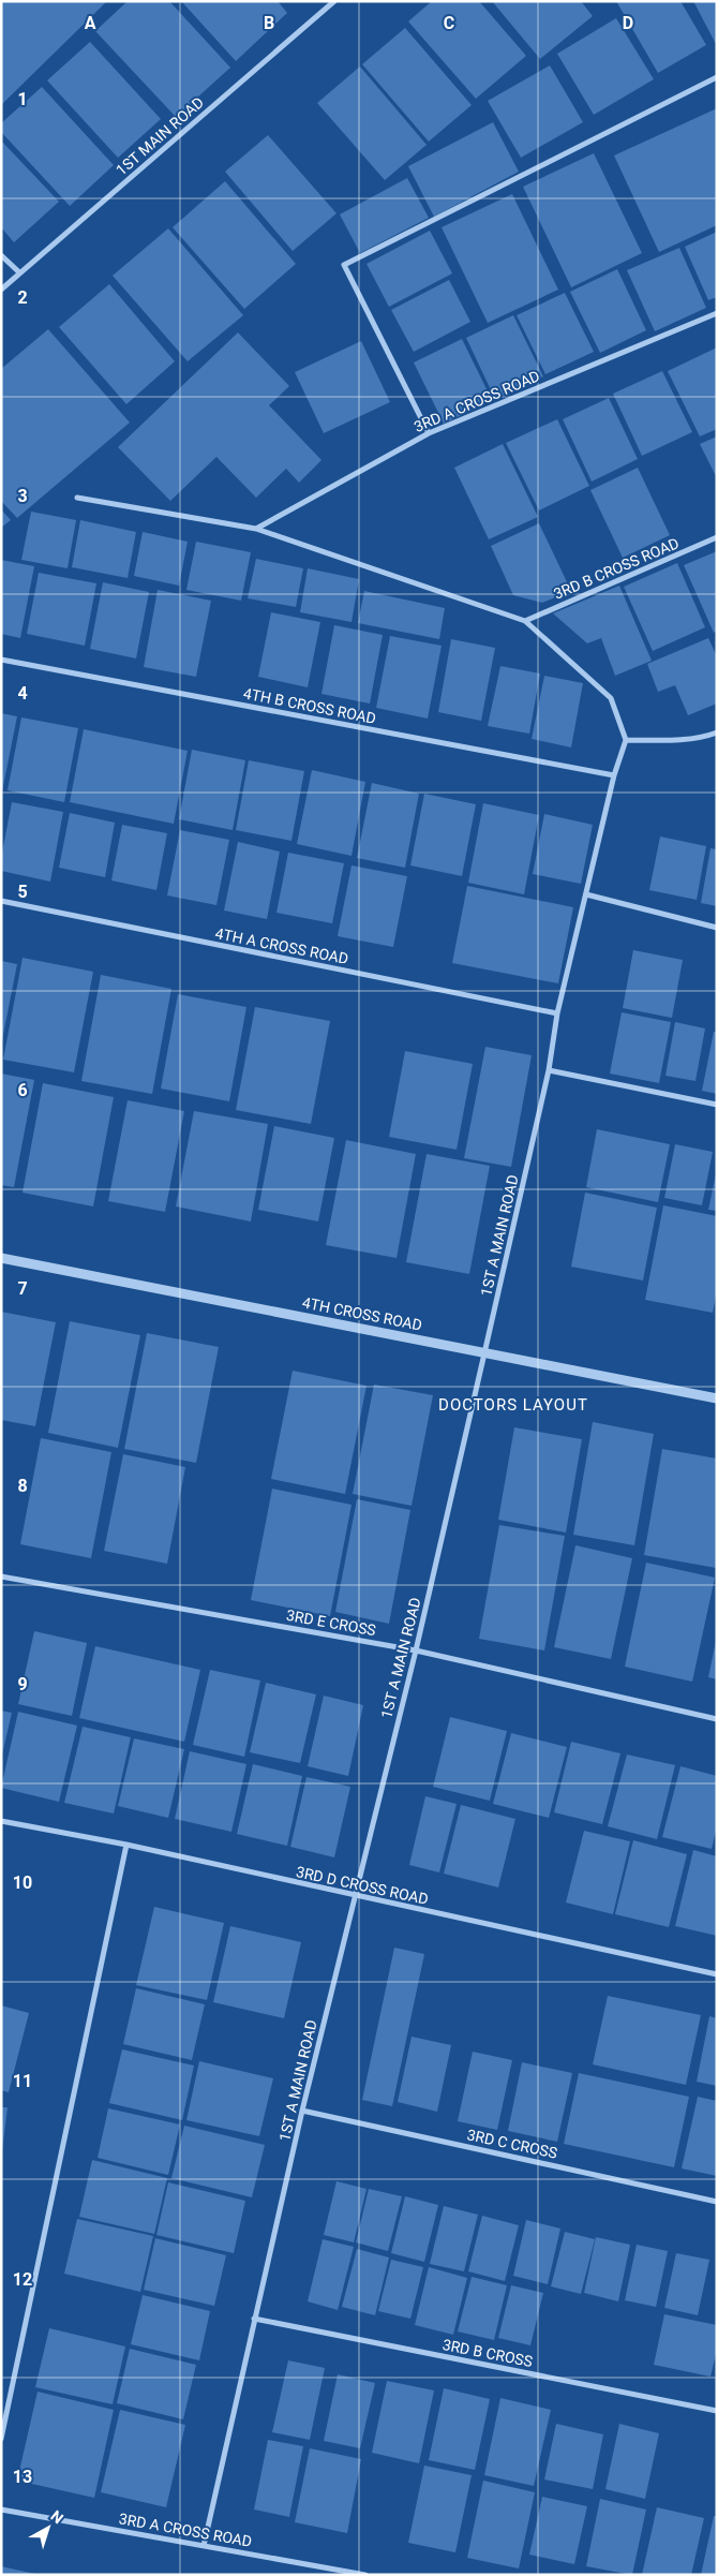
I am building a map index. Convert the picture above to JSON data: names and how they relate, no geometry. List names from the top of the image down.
{
  "streets": {
    "street": [
      "1ST MAIN ROAD",
      "3RD A CROSS ROAD",
      "3RD B CROSS ROAD",
      "4TH B CROSS ROAD",
      "4TH A CROSS ROAD",
      "1ST A MAIN ROAD",
      "4TH CROSS ROAD",
      "3RD E CROSS",
      "3RD D CROSS ROAD",
      "3RD C CROSS",
      "3RD B CROSS"
    ]
  },
  "crossings": [
    ["3RD A CROSS ROAD", "1ST A MAIN ROAD"],
    ["4TH B CROSS ROAD", "1ST A MAIN ROAD"],
    ["4TH A CROSS ROAD", "1ST A MAIN ROAD"],
    ["1ST A MAIN ROAD", "4TH CROSS ROAD"],
    ["1ST A MAIN ROAD", "3RD E CROSS"],
    ["1ST A MAIN ROAD", "3RD D CROSS ROAD"],
    ["1ST A MAIN ROAD", "3RD C CROSS"],
    ["1ST A MAIN ROAD", "3RD B CROSS"]
  ],
  "districts": ["DOCTORS LAYOUT"],
  "north": "top right",
  "grid": {
    "columns": [
      "A",
      "B",
      "C",
      "D"
    ],
    "rows": [
      "1",
      "2",
      "3",
      "4",
      "5",
      "6",
      "7",
      "8",
      "9",
      "10",
      "11",
      "12",
      "13"
    ]
  }
}
